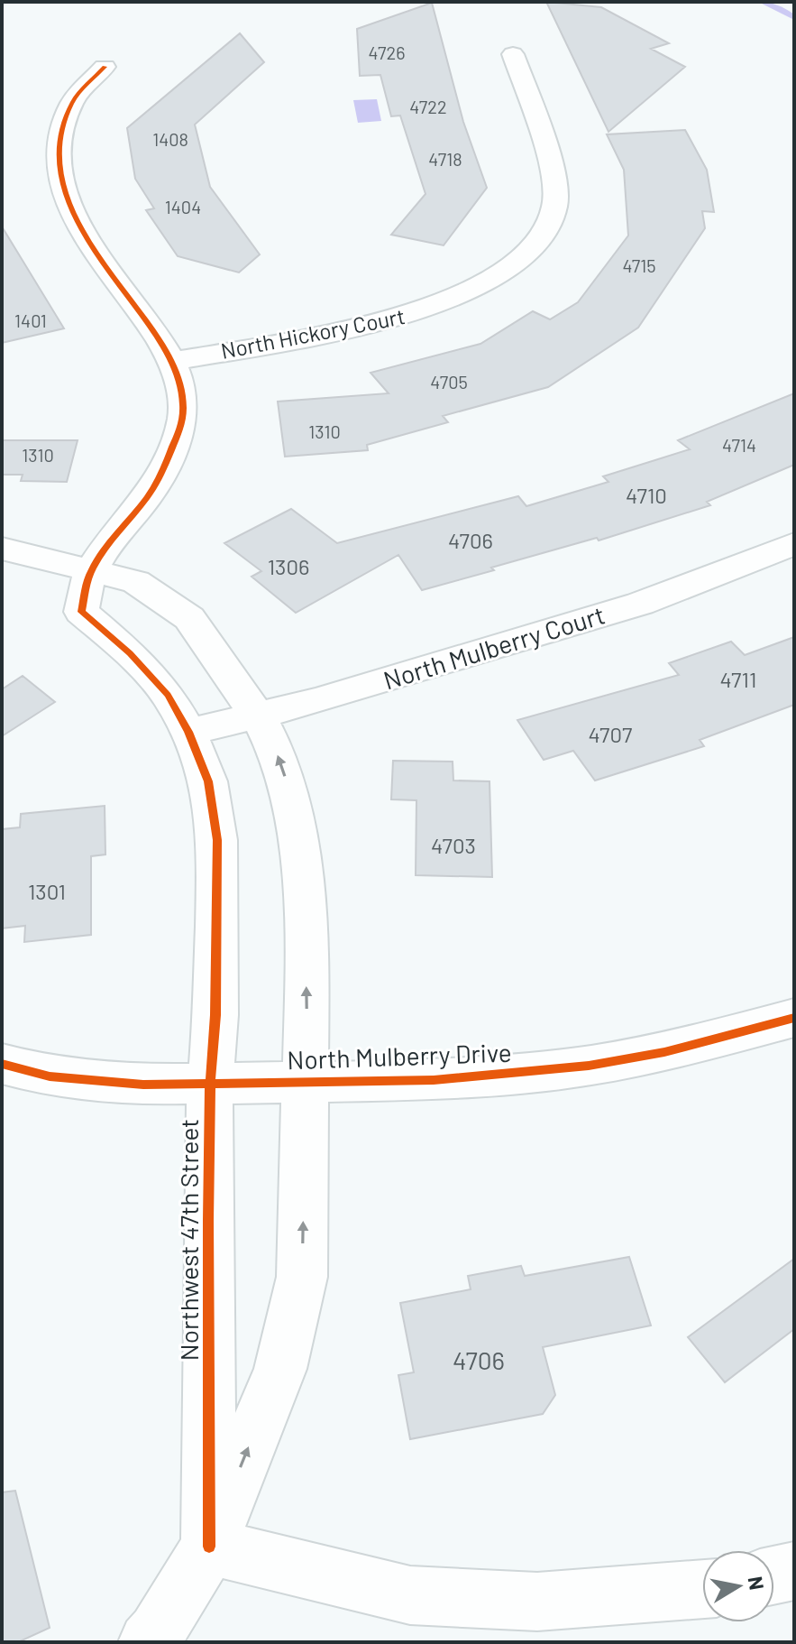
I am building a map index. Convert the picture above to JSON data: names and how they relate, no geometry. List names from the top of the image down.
{
  "streets": {
    "street": [
      "North Hickory Court",
      "North Mulberry Court",
      "North Mulberry Drive",
      "Northwest 47th Street"
    ]
  },
  "crossings": [
    ["North Hickory Court", "Northwest 47th Street"],
    ["North Mulberry Court", "Northwest 47th Street"],
    ["North Mulberry Drive", "Northwest 47th Street"]
  ],
  "house_numbers": [
    "4726",
    "4722",
    "1408",
    "4718",
    "1404",
    "4715",
    "1401",
    "4705",
    "1310",
    "4714",
    "1310",
    "4710",
    "4706",
    "1306",
    "4711",
    "4707",
    "4703",
    "1301",
    "4706"
  ],
  "north": "right"
}
